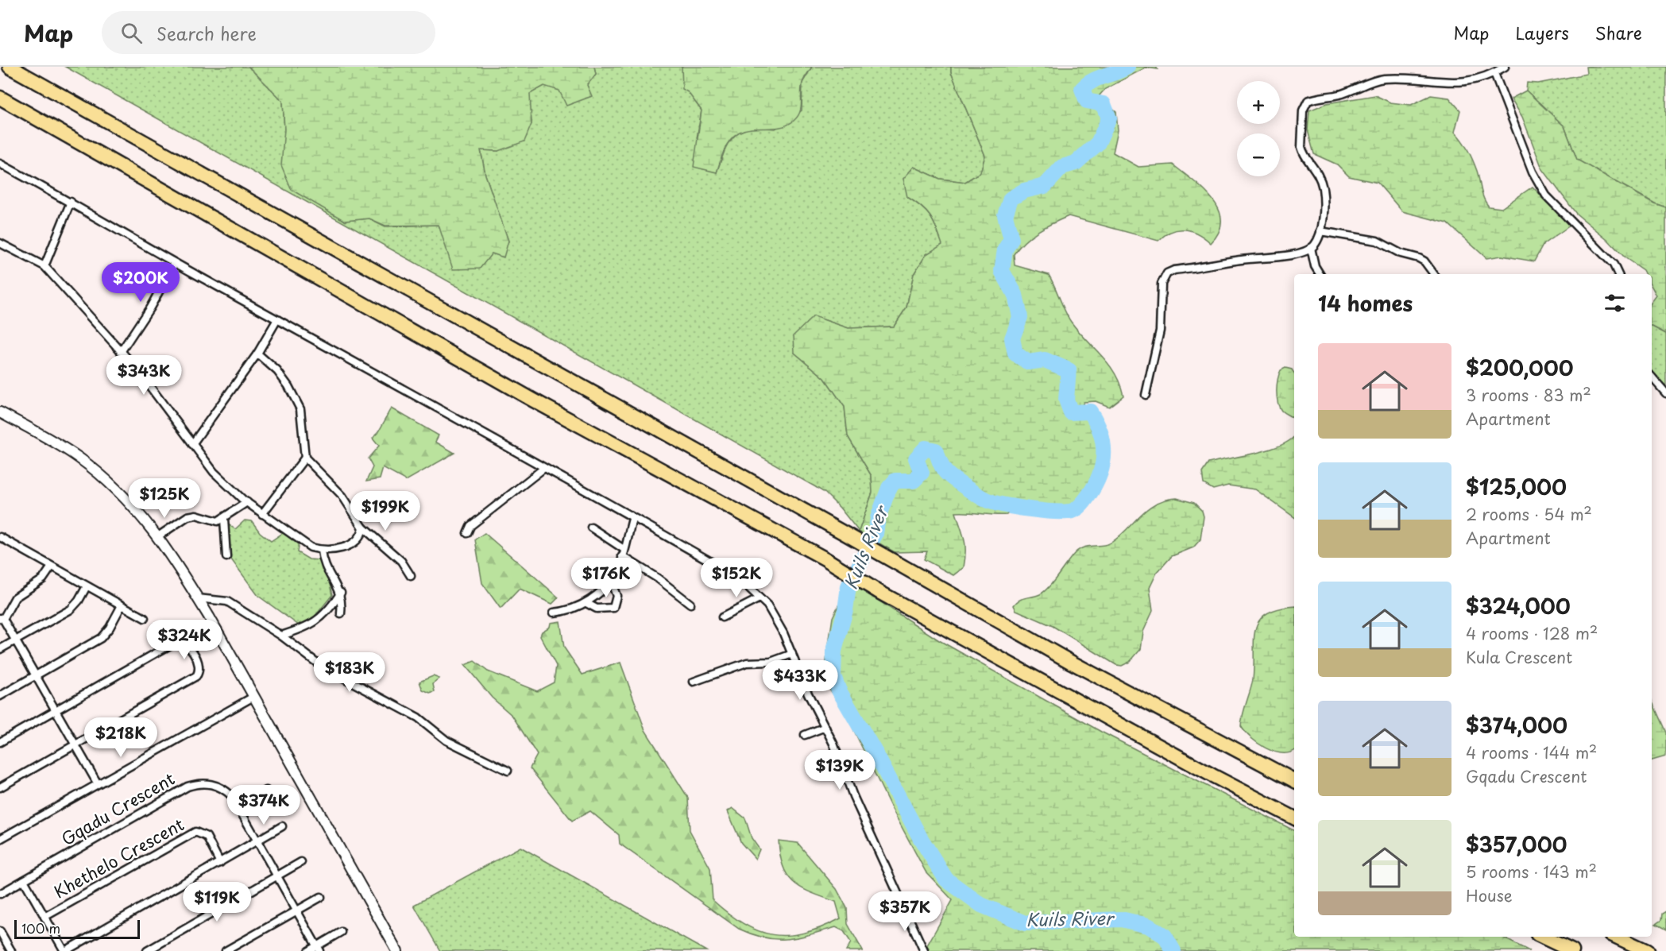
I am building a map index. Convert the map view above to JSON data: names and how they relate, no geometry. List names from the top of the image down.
{
  "streets": {
    "street": ["Gqadu Crescent", "Khethelo Crescent"]
  },
  "water": ["Kuils River"],
  "scale_bar": "100 m",
  "page": {
    "header": "Map",
    "search": "Search here",
    "nav": ["Map", "Layers", "Share"],
    "map_buttons": ["+", "−"],
    "price": [
      "$200K",
      "$343K",
      "$125K",
      "$199K",
      "$176K",
      "$152K",
      "$324K",
      "$183K",
      "$433K",
      "$218K",
      "$139K",
      "$374K",
      "$119K",
      "$357K"
    ],
    "heading": "14 homes",
    "list": [
      {
        "name": "$200,000",
        "note": "3 rooms · 83 m² · Apartment"
      },
      {
        "name": "$125,000",
        "note": "2 rooms · 54 m² · Apartment"
      },
      {
        "name": "$324,000",
        "note": "4 rooms · 128 m² · Kula Crescent"
      },
      {
        "name": "$374,000",
        "note": "4 rooms · 144 m² · Gqadu Crescent"
      },
      {
        "name": "$357,000",
        "note": "5 rooms · 143 m² · House"
      }
    ],
    "scale": "100 m"
  }
}
